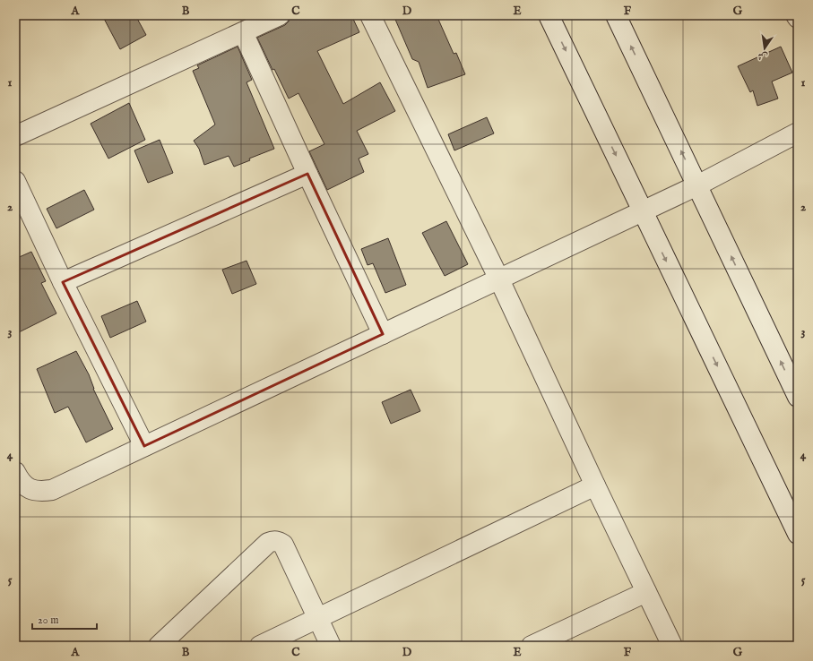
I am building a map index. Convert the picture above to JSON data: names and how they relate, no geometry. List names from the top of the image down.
{
  "scale_bar": "20 m",
  "north": "bottom",
  "grid": {
    "columns": [
      "A",
      "B",
      "C",
      "D",
      "E",
      "F",
      "G"
    ],
    "rows": [
      "1",
      "2",
      "3",
      "4",
      "5"
    ]
  }
}
